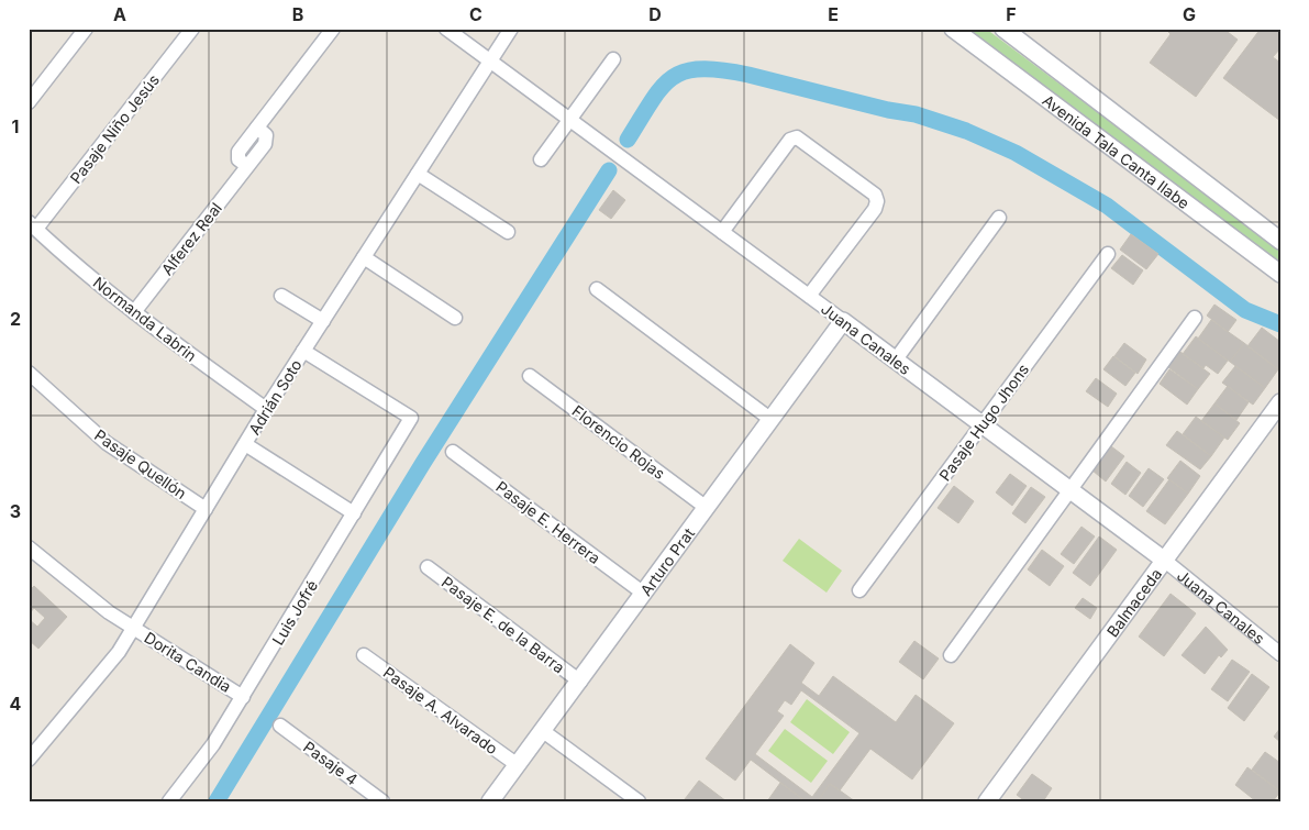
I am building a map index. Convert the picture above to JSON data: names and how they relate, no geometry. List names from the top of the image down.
{
  "streets": {
    "street": [
      "Pasaje Niño Jesús",
      "Avenida Tala Canta Ilabe",
      "Alferez Real",
      "Normanda Labrin",
      "Juana Canales",
      "Adrián Soto",
      "Pasaje Hugo Jhons",
      "Florencio Rojas",
      "Pasaje Quellón",
      "Pasaje E. Herrera",
      "Arturo Prat",
      "Balmaceda",
      "Luis Jofré",
      "Pasaje E. de la Barra",
      "Dorita Candia",
      "Pasaje A. Alvarado",
      "Pasaje 4"
    ]
  },
  "crossings": [
    ["Pasaje Niño Jesús", "Normanda Labrin"],
    ["Alferez Real", "Normanda Labrin"],
    ["Normanda Labrin", "Adrián Soto"],
    ["Juana Canales", "Adrián Soto"],
    ["Juana Canales", "Pasaje Hugo Jhons"],
    ["Juana Canales", "Arturo Prat"],
    ["Juana Canales", "Balmaceda"],
    ["Adrián Soto", "Pasaje Quellón"],
    ["Adrián Soto", "Luis Jofré"],
    ["Adrián Soto", "Dorita Candia"],
    ["Florencio Rojas", "Arturo Prat"],
    ["Pasaje E. Herrera", "Arturo Prat"],
    ["Arturo Prat", "Pasaje E. de la Barra"],
    ["Arturo Prat", "Pasaje A. Alvarado"],
    ["Luis Jofré", "Dorita Candia"]
  ],
  "grid": {
    "columns": [
      "A",
      "B",
      "C",
      "D",
      "E",
      "F",
      "G"
    ],
    "rows": [
      "1",
      "2",
      "3",
      "4"
    ]
  }
}
